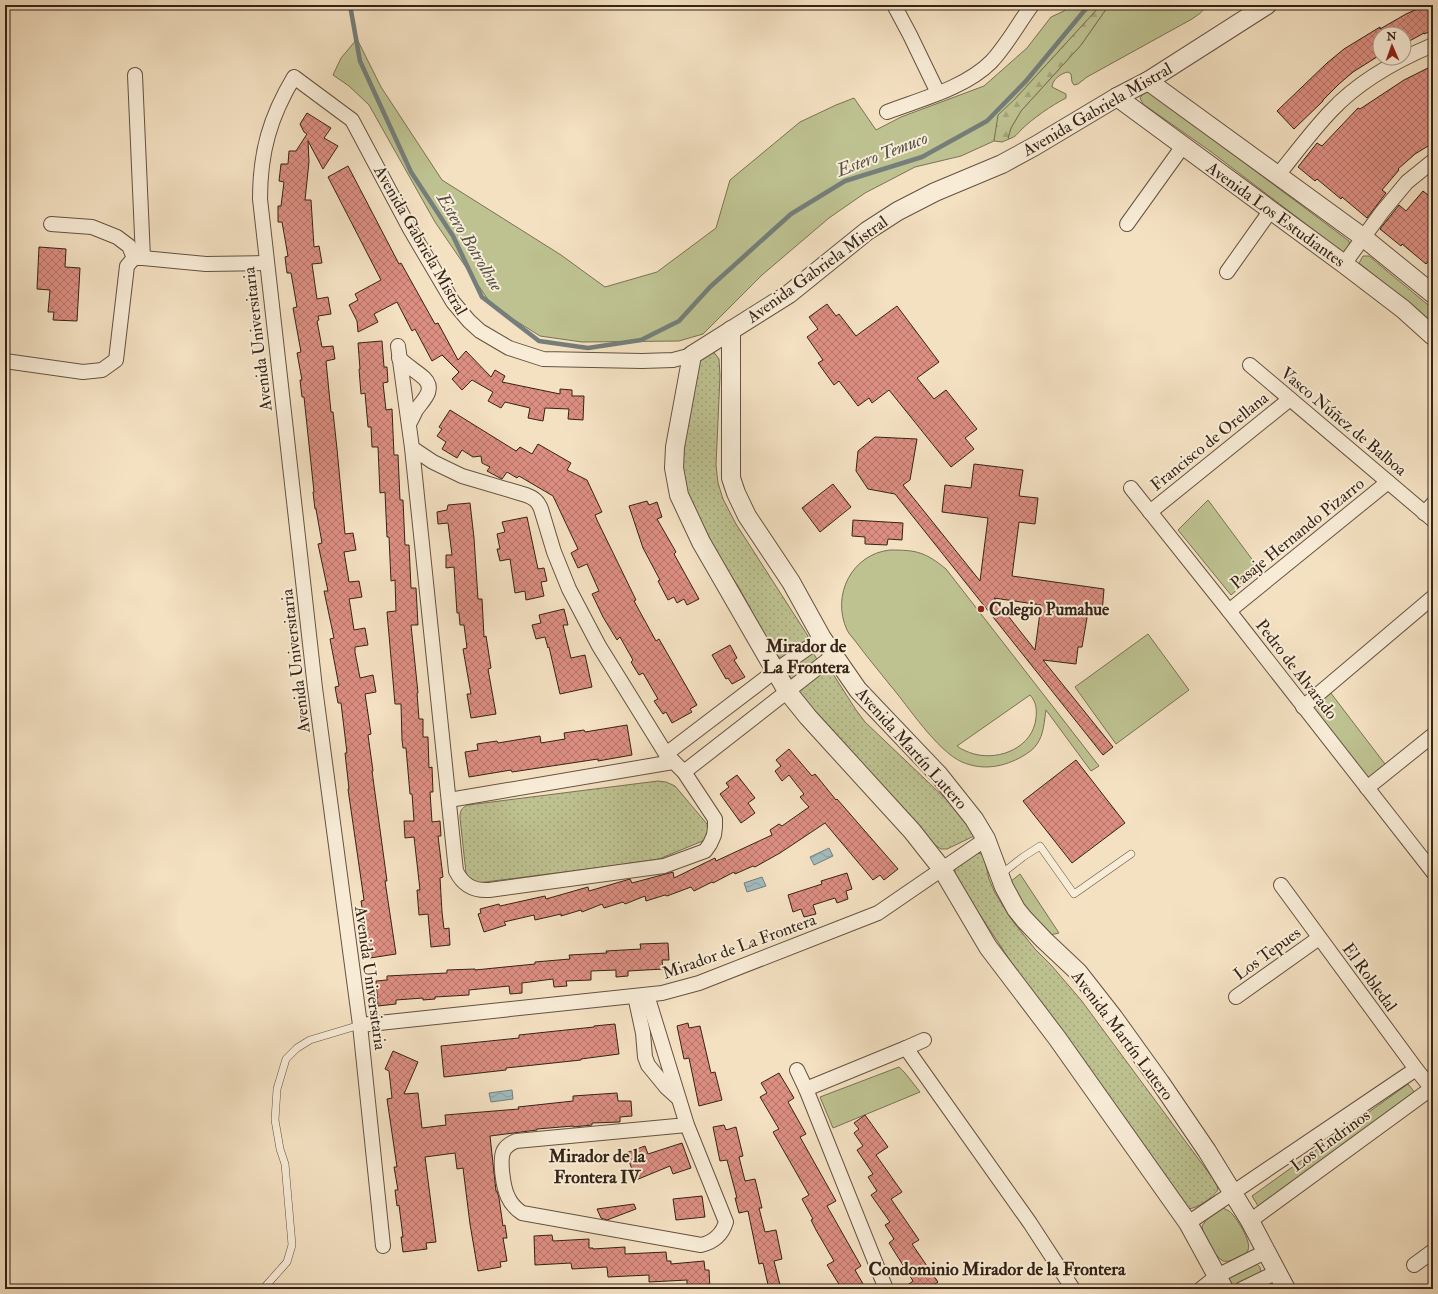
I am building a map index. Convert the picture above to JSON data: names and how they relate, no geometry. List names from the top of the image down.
{
  "streets": {
    "street": [
      "Avenida Gabriela Mistral",
      "Avenida Los Estudiantes",
      "Avenida Universitaria",
      "Vasco Núñez de Balboa",
      "Francisco de Orellana",
      "Pasaje Hernando Pizarro",
      "Pedro de Alvarado",
      "Avenida Martín Lutero",
      "Mirador de La Frontera",
      "Los Tepues",
      "El Robledal",
      "Los Endrinos"
    ]
  },
  "crossings": [
    ["Avenida Gabriela Mistral", "Avenida Los Estudiantes"],
    ["Avenida Gabriela Mistral", "Avenida Universitaria"],
    ["Avenida Gabriela Mistral", "Avenida Martín Lutero"],
    ["Avenida Universitaria", "Mirador de La Frontera"],
    ["Vasco Núñez de Balboa", "Francisco de Orellana"],
    ["Vasco Núñez de Balboa", "Pasaje Hernando Pizarro"],
    ["Francisco de Orellana", "Pedro de Alvarado"],
    ["Pasaje Hernando Pizarro", "Pedro de Alvarado"],
    ["Avenida Martín Lutero", "Mirador de La Frontera"],
    ["Avenida Martín Lutero", "Los Endrinos"],
    ["Los Tepues", "El Robledal"],
    ["El Robledal", "Los Endrinos"]
  ],
  "districts": ["Mirador de La Frontera", "Mirador de la Frontera IV", "Condominio Mirador de la Frontera"],
  "water": ["Estero Temuco", "Estero Botrolhue"],
  "places": ["Colegio Pumahue"],
  "north": "top"
}
